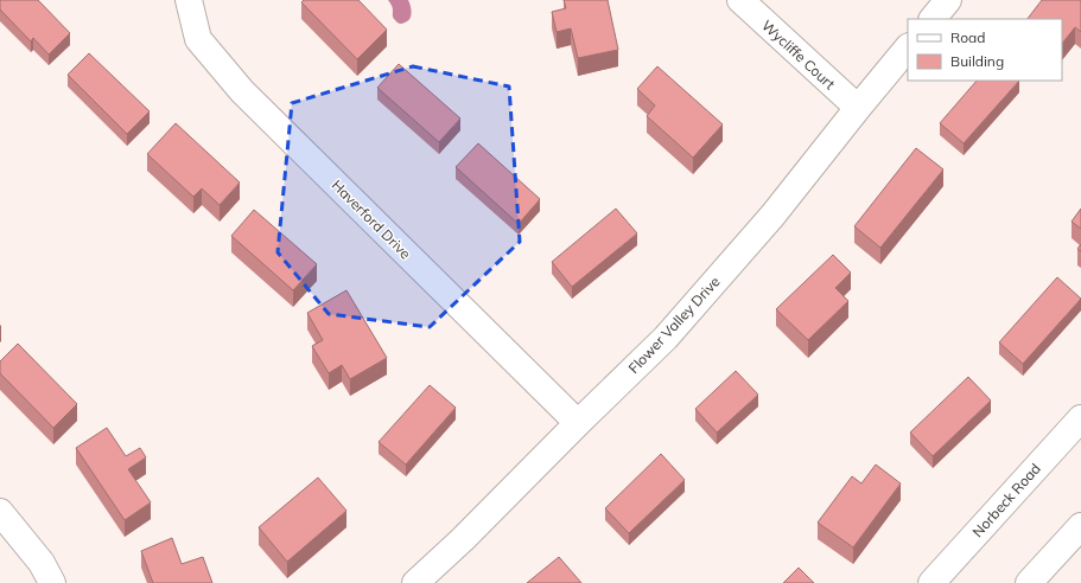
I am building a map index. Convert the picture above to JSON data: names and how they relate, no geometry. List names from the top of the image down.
{
  "streets": {
    "street": [
      "Wycliffe Court",
      "Haverford Drive",
      "Flower Valley Drive",
      "Norbeck Road"
    ]
  },
  "crossings": [
    ["Wycliffe Court", "Flower Valley Drive"],
    ["Haverford Drive", "Flower Valley Drive"]
  ],
  "legend": ["Road", "Building"]
}
